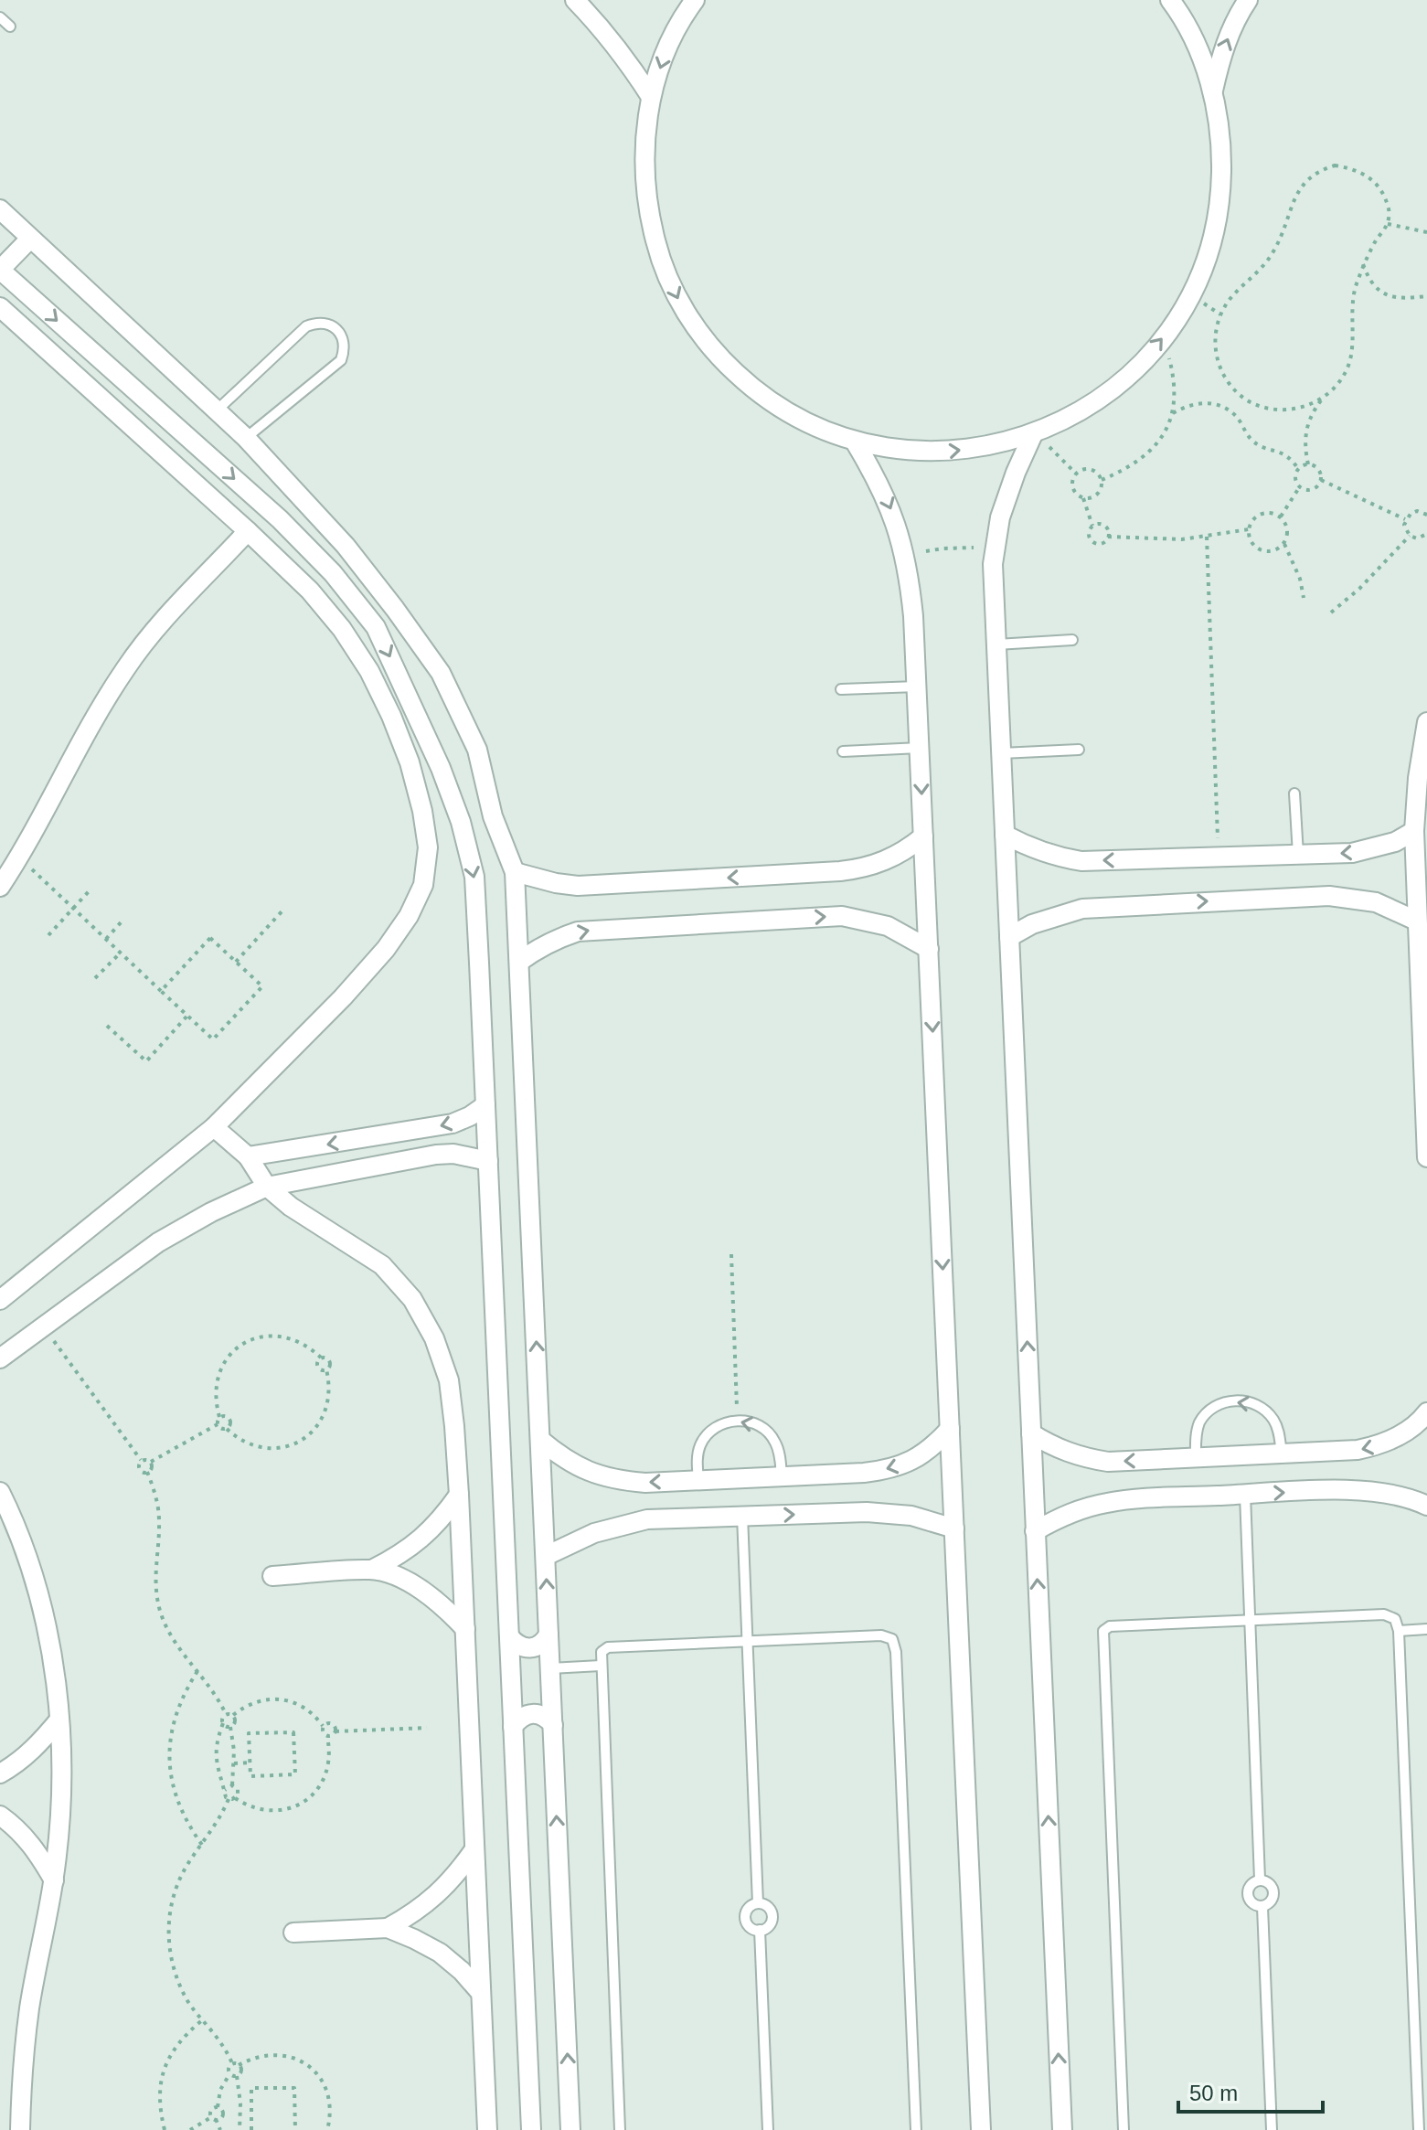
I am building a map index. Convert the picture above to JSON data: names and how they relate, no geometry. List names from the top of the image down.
{
  "scale_bar": "50 m"
}
